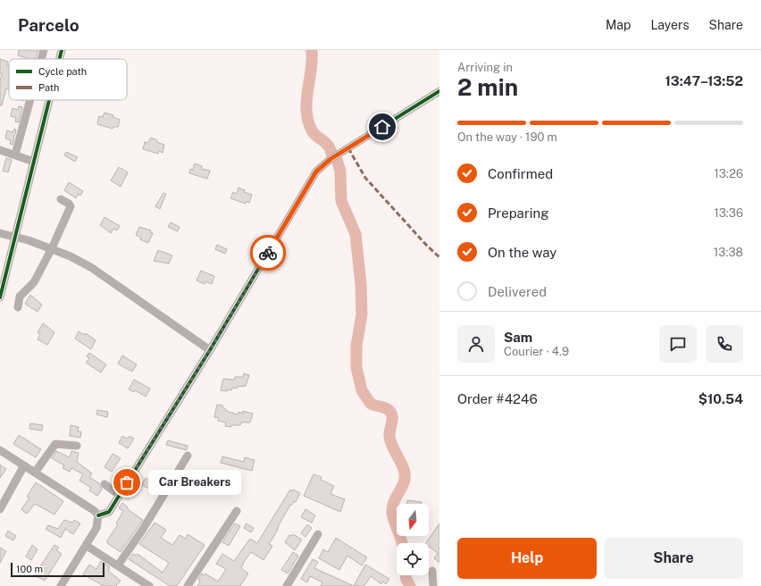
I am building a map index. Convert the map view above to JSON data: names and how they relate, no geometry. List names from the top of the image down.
{
  "places": ["Car Breakers"],
  "legend": ["Cycle path", "Path"],
  "scale_bar": "100 m",
  "north": "bottom",
  "page": {
    "header": "Parcelo",
    "nav": ["Map", "Layers", "Share"],
    "heading": ["2 min", "Arriving in", "13:47–13:52"],
    "panel": [
      "Sam",
      "Courier · 4.9",
      "Order #4246",
      "$10.54"
    ],
    "bar": "On the way · 190 m",
    "list": [
      ["Confirmed", "13:26"],
      ["Preparing", "13:36"],
      ["On the way", "13:38"],
      "Delivered"
    ],
    "bubble": "Car Breakers",
    "buttons": ["Help", "Share"],
    "scale": "100 m"
  }
}
